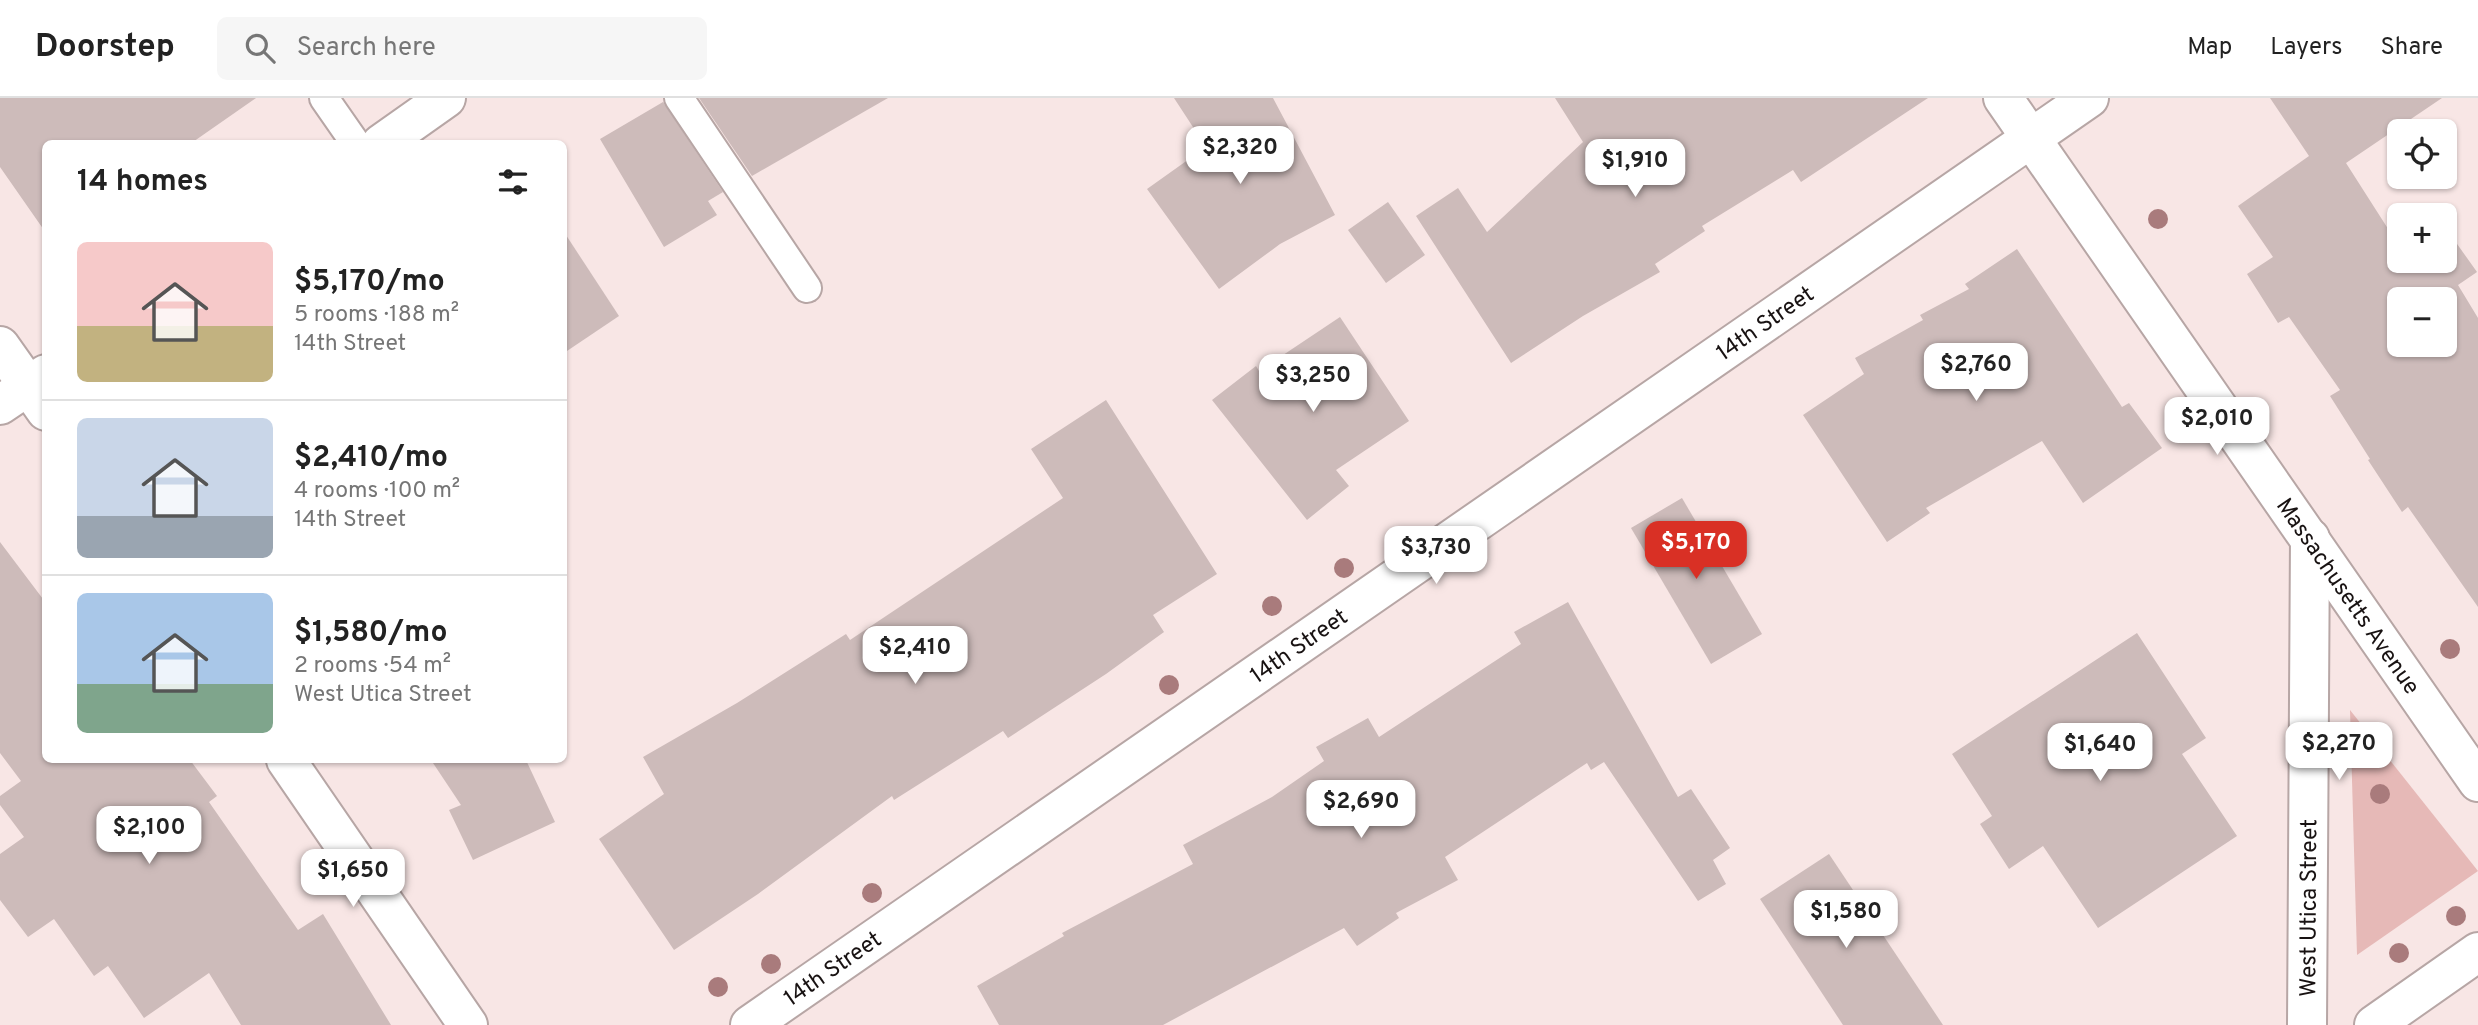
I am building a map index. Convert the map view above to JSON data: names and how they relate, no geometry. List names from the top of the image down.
{
  "streets": {
    "street": ["14th Street", "Massachusetts Avenue", "West Utica Street"]
  },
  "crossings": [
    ["14th Street", "Massachusetts Avenue"],
    ["Massachusetts Avenue", "West Utica Street"]
  ],
  "page": {
    "header": "Doorstep",
    "search": "Search here",
    "nav": ["Map", "Layers", "Share"],
    "map_buttons": ["+", "−"],
    "price": [
      "$2,320",
      "$1,910",
      "$2,760",
      "$3,250",
      "$2,010",
      "$5,170",
      "$3,730",
      "$2,410",
      "$2,270",
      "$1,640",
      "$2,690",
      "$2,100",
      "$1,650",
      "$1,580"
    ],
    "heading": "14 homes",
    "list": [
      {
        "name": "$5,170/mo",
        "note": "5 rooms · 188 m² · 14th Street"
      },
      {
        "name": "$2,410/mo",
        "note": "4 rooms · 100 m² · 14th Street"
      },
      {
        "name": "$1,580/mo",
        "note": "2 rooms · 54 m² · West Utica Street"
      }
    ]
  }
}
